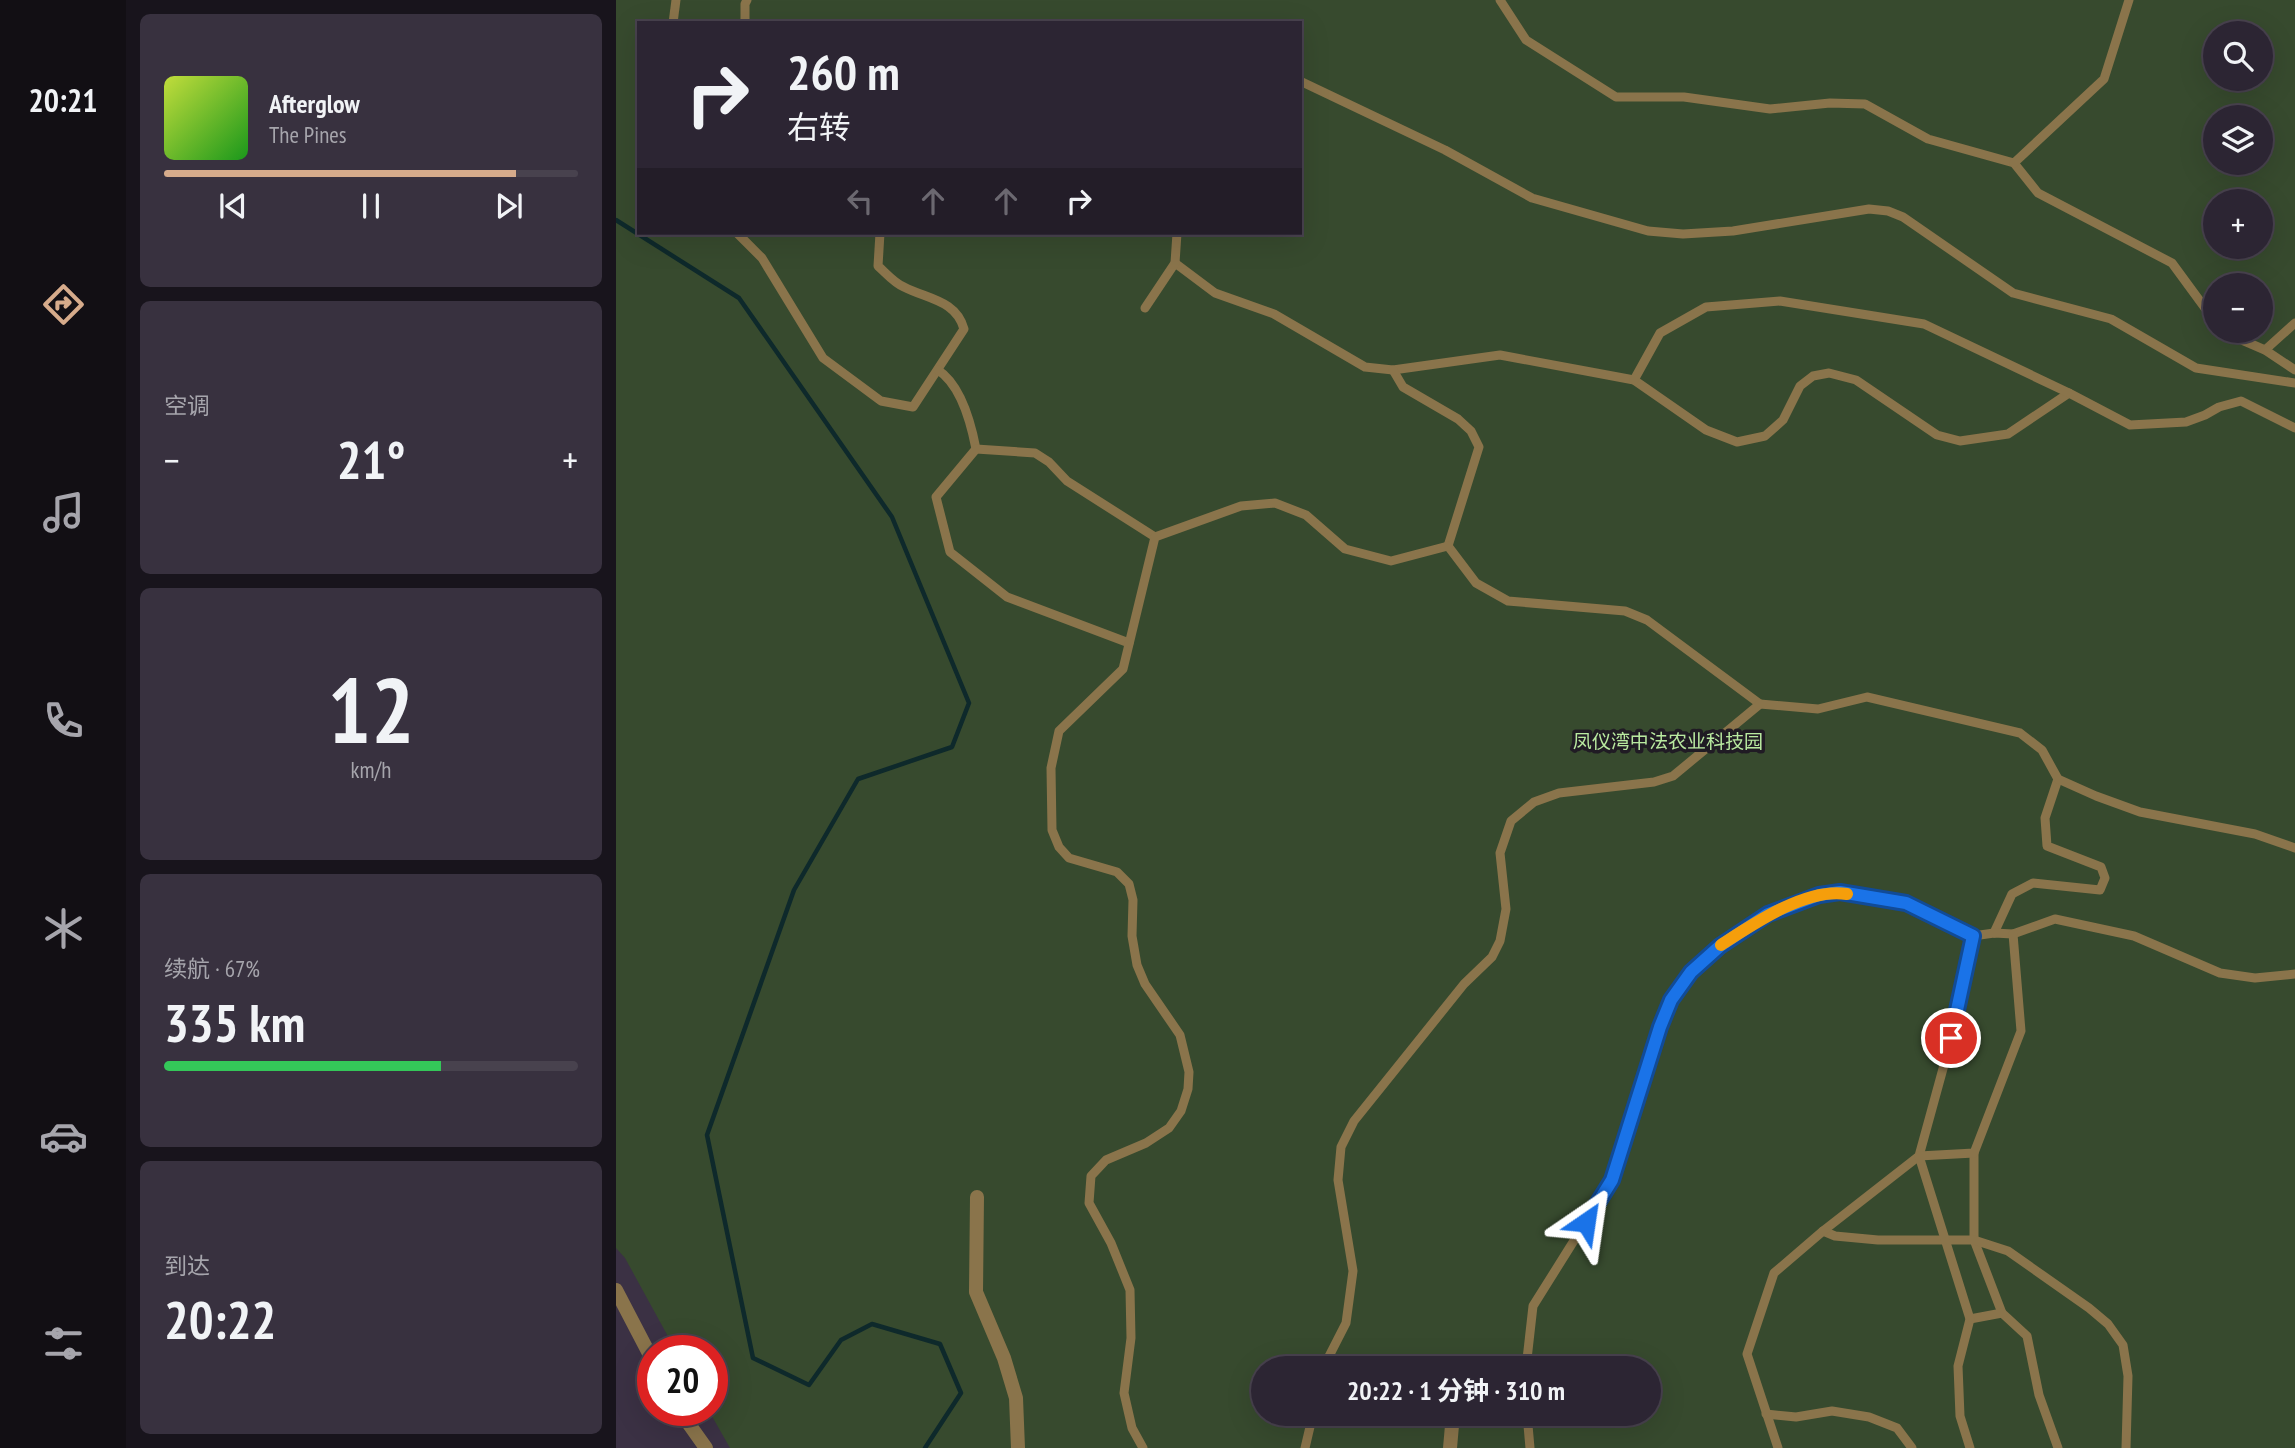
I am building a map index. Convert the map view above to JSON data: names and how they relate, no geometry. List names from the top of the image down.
{
  "parks": ["凤仪湾中法农业科技园"],
  "page": {
    "tabs": "20:21",
    "map_buttons": ["+", "−"],
    "turn": ["260 m", "右转"],
    "song": ["Afterglow", "The Pines"],
    "tile": [
      "空调",
      ["12", "km/h"],
      ["续航 · 67%", "335 km"],
      ["到达", "20:22"]
    ],
    "heat": ["−", "21°", "+"],
    "limit": "20",
    "trip": "20:22 · 1 分钟 · 310 m"
  }
}
